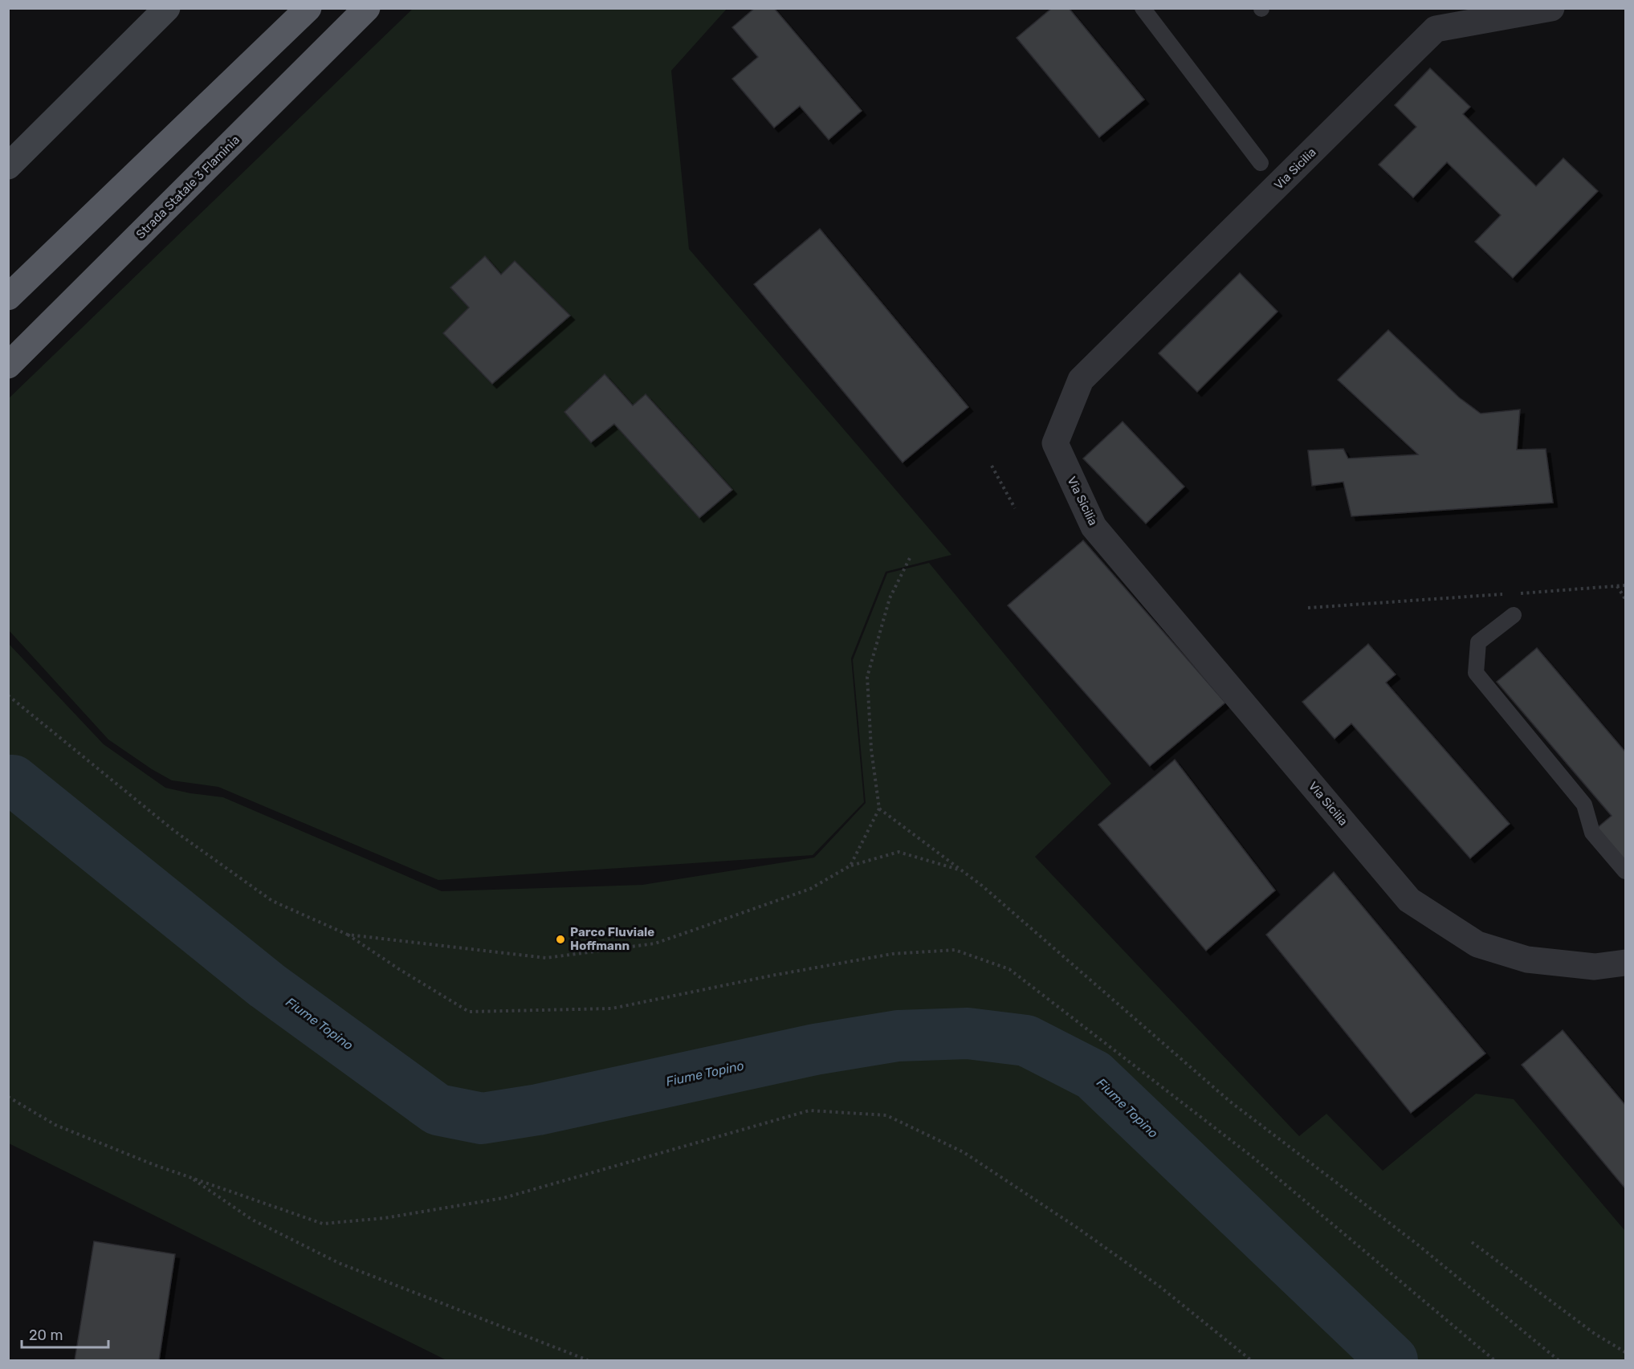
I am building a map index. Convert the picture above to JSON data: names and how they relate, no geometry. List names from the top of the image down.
{
  "streets": {
    "highway": ["Strada Statale 3 Flaminia"],
    "street": ["Via Sicilia"]
  },
  "water": ["Fiume Topino"],
  "places": ["Parco Fluviale Hoffmann"],
  "scale_bar": "20 m"
}
